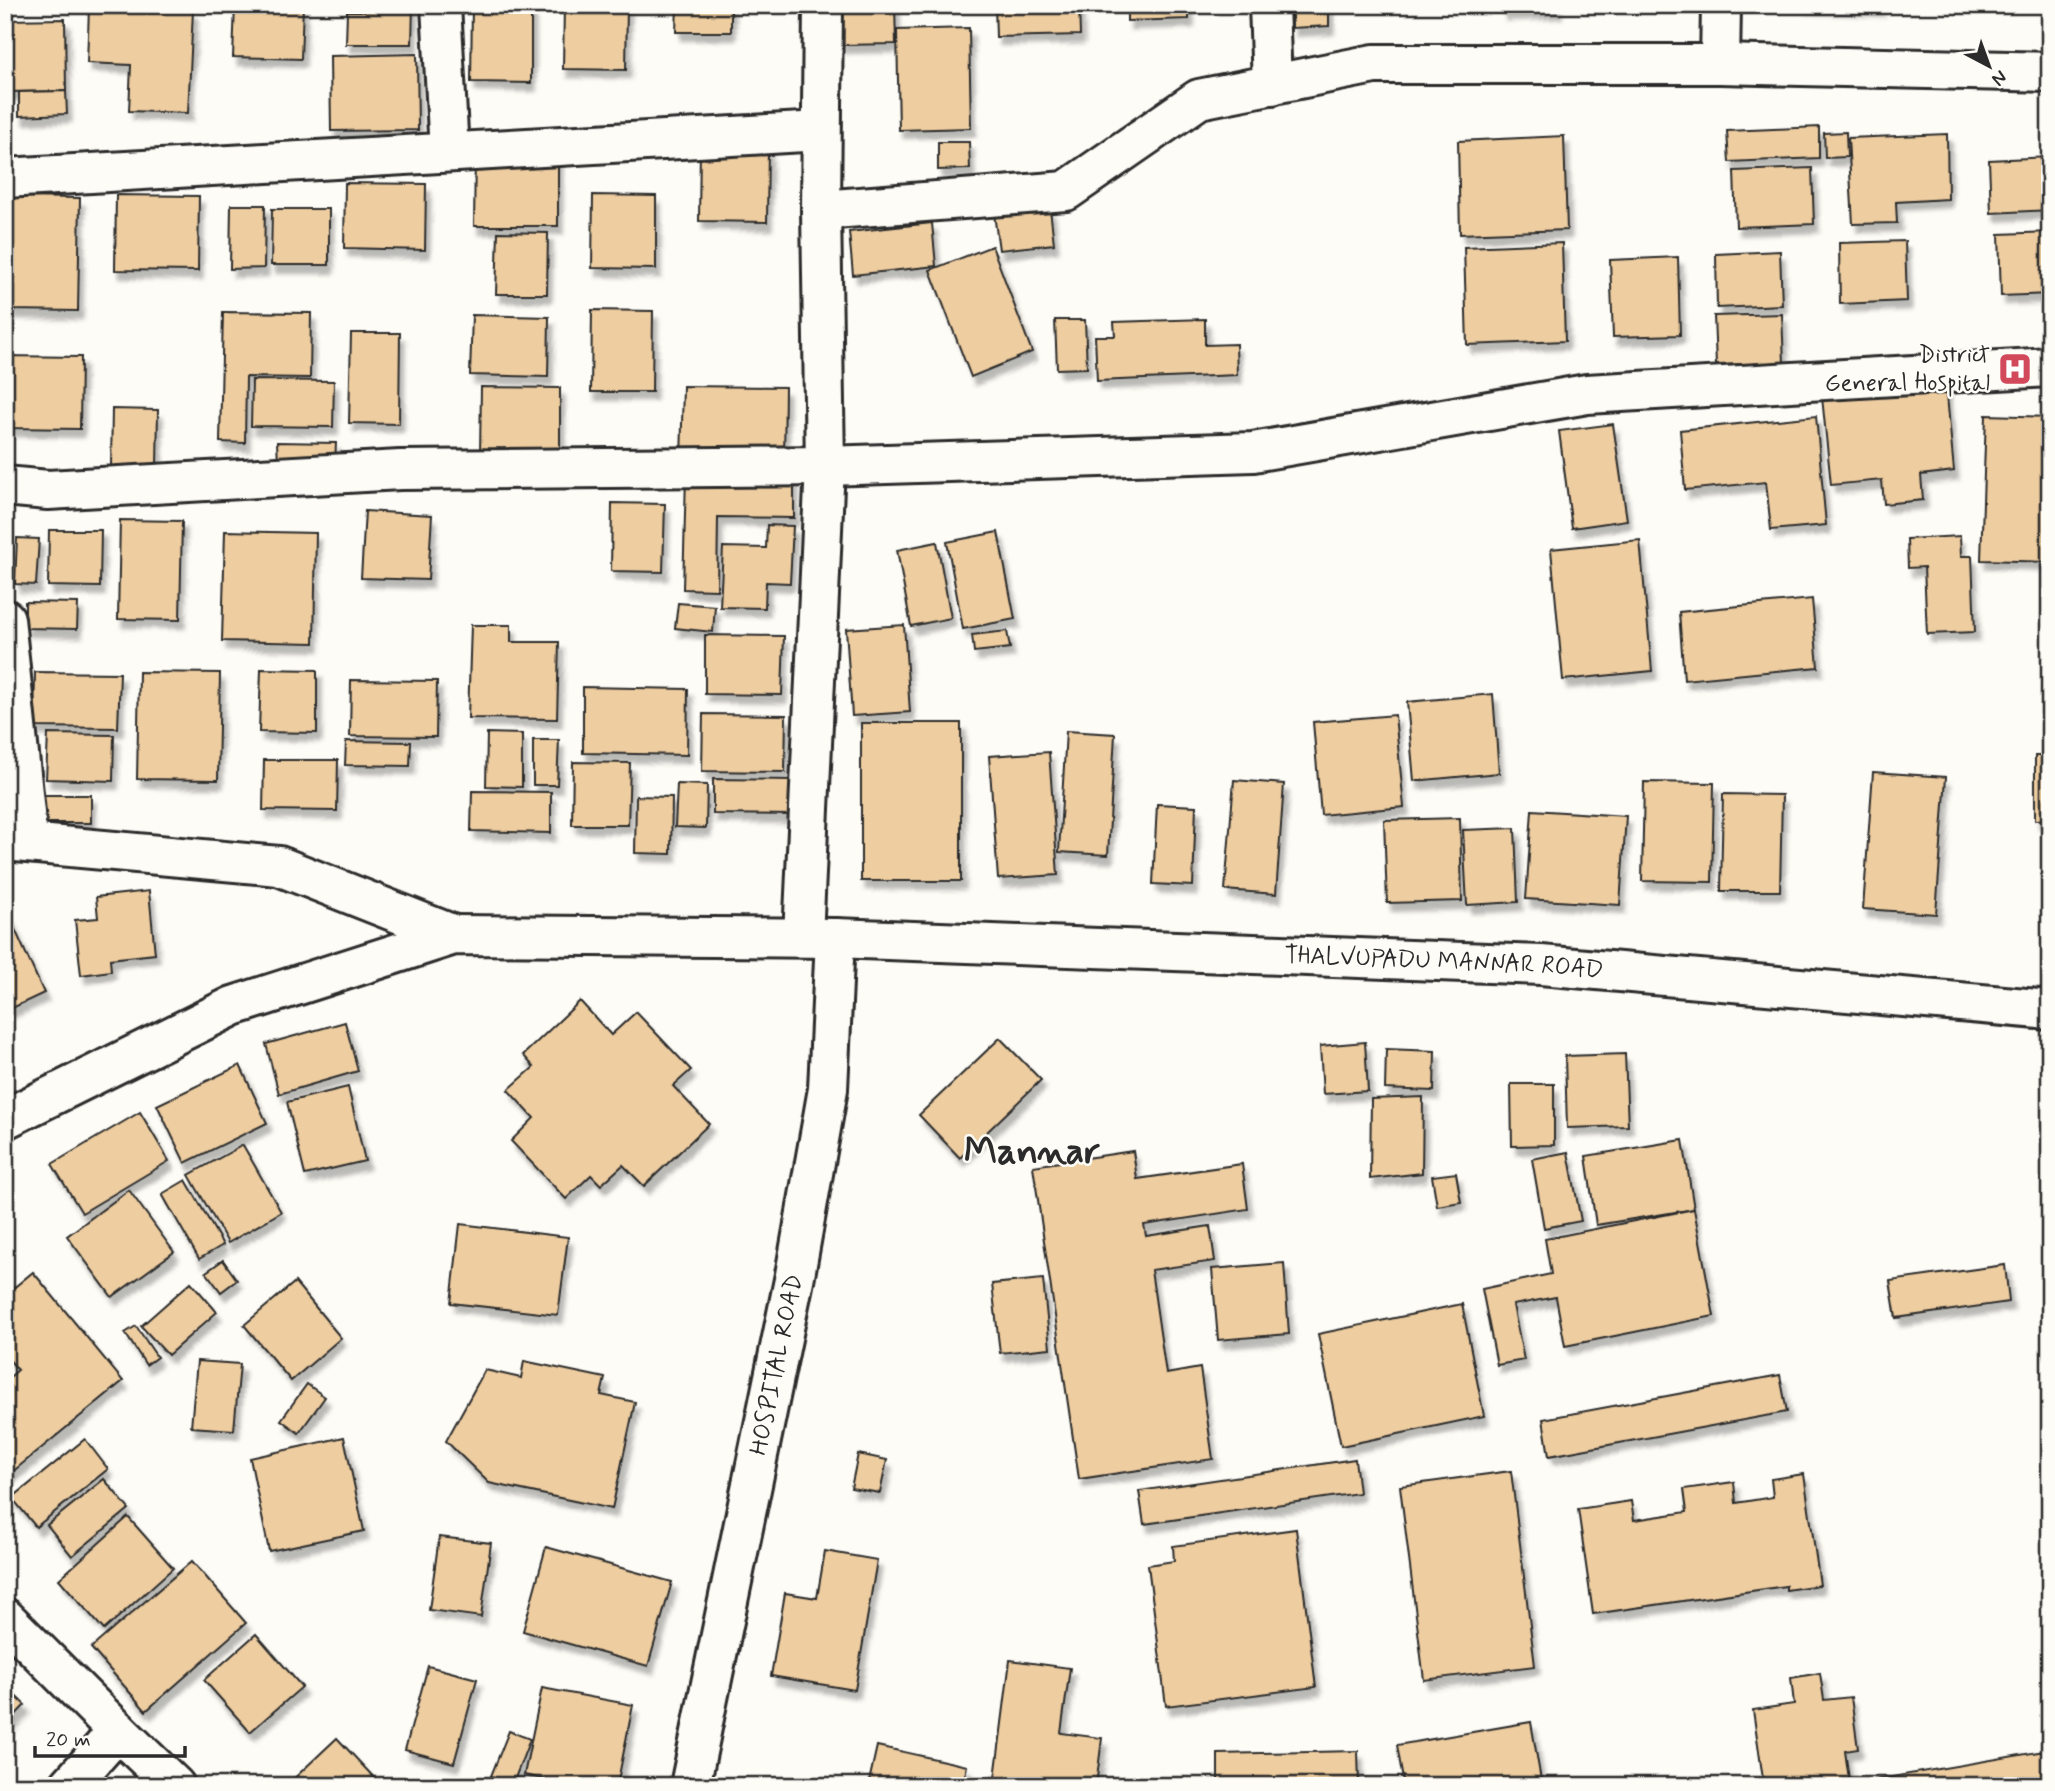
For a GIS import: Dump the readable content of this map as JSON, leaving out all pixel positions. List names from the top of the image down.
{
  "streets": {
    "street": ["THALVUPADU MANNAR ROAD", "HOSPITAL ROAD"]
  },
  "crossings": [
    ["THALVUPADU MANNAR ROAD", "HOSPITAL ROAD"]
  ],
  "districts": ["Mannar"],
  "places": {
    "hospital": ["District General Hospital"]
  },
  "scale_bar": "20 m",
  "north": "bottom right"
}
